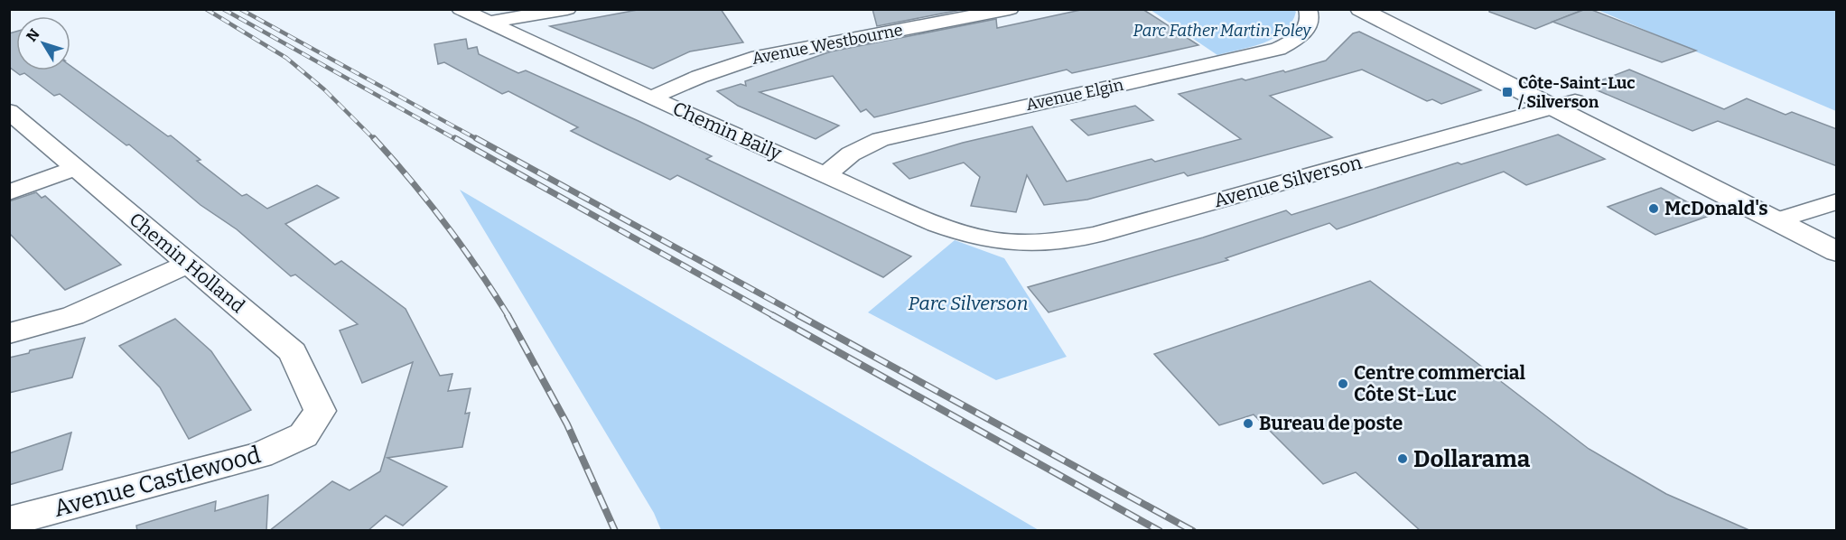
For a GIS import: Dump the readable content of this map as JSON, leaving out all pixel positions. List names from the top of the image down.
{
  "streets": {
    "street": [
      "Avenue Westbourne",
      "Avenue Elgin",
      "Chemin Baily",
      "Avenue Silverson",
      "Chemin Holland",
      "Avenue Castlewood"
    ]
  },
  "crossings": [
    ["Avenue Westbourne", "Chemin Baily"],
    ["Avenue Elgin", "Chemin Baily"],
    ["Chemin Baily", "Avenue Silverson"],
    ["Chemin Holland", "Avenue Castlewood"]
  ],
  "parks": ["Parc Father Martin Foley", "Parc Silverson"],
  "places": {
    "transit": ["Côte-Saint-Luc / Silverson"],
    "other": [
      "McDonald's",
      "Centre commercial Côte St-Luc",
      "Bureau de poste",
      "Dollarama"
    ]
  },
  "north": "top left"
}
